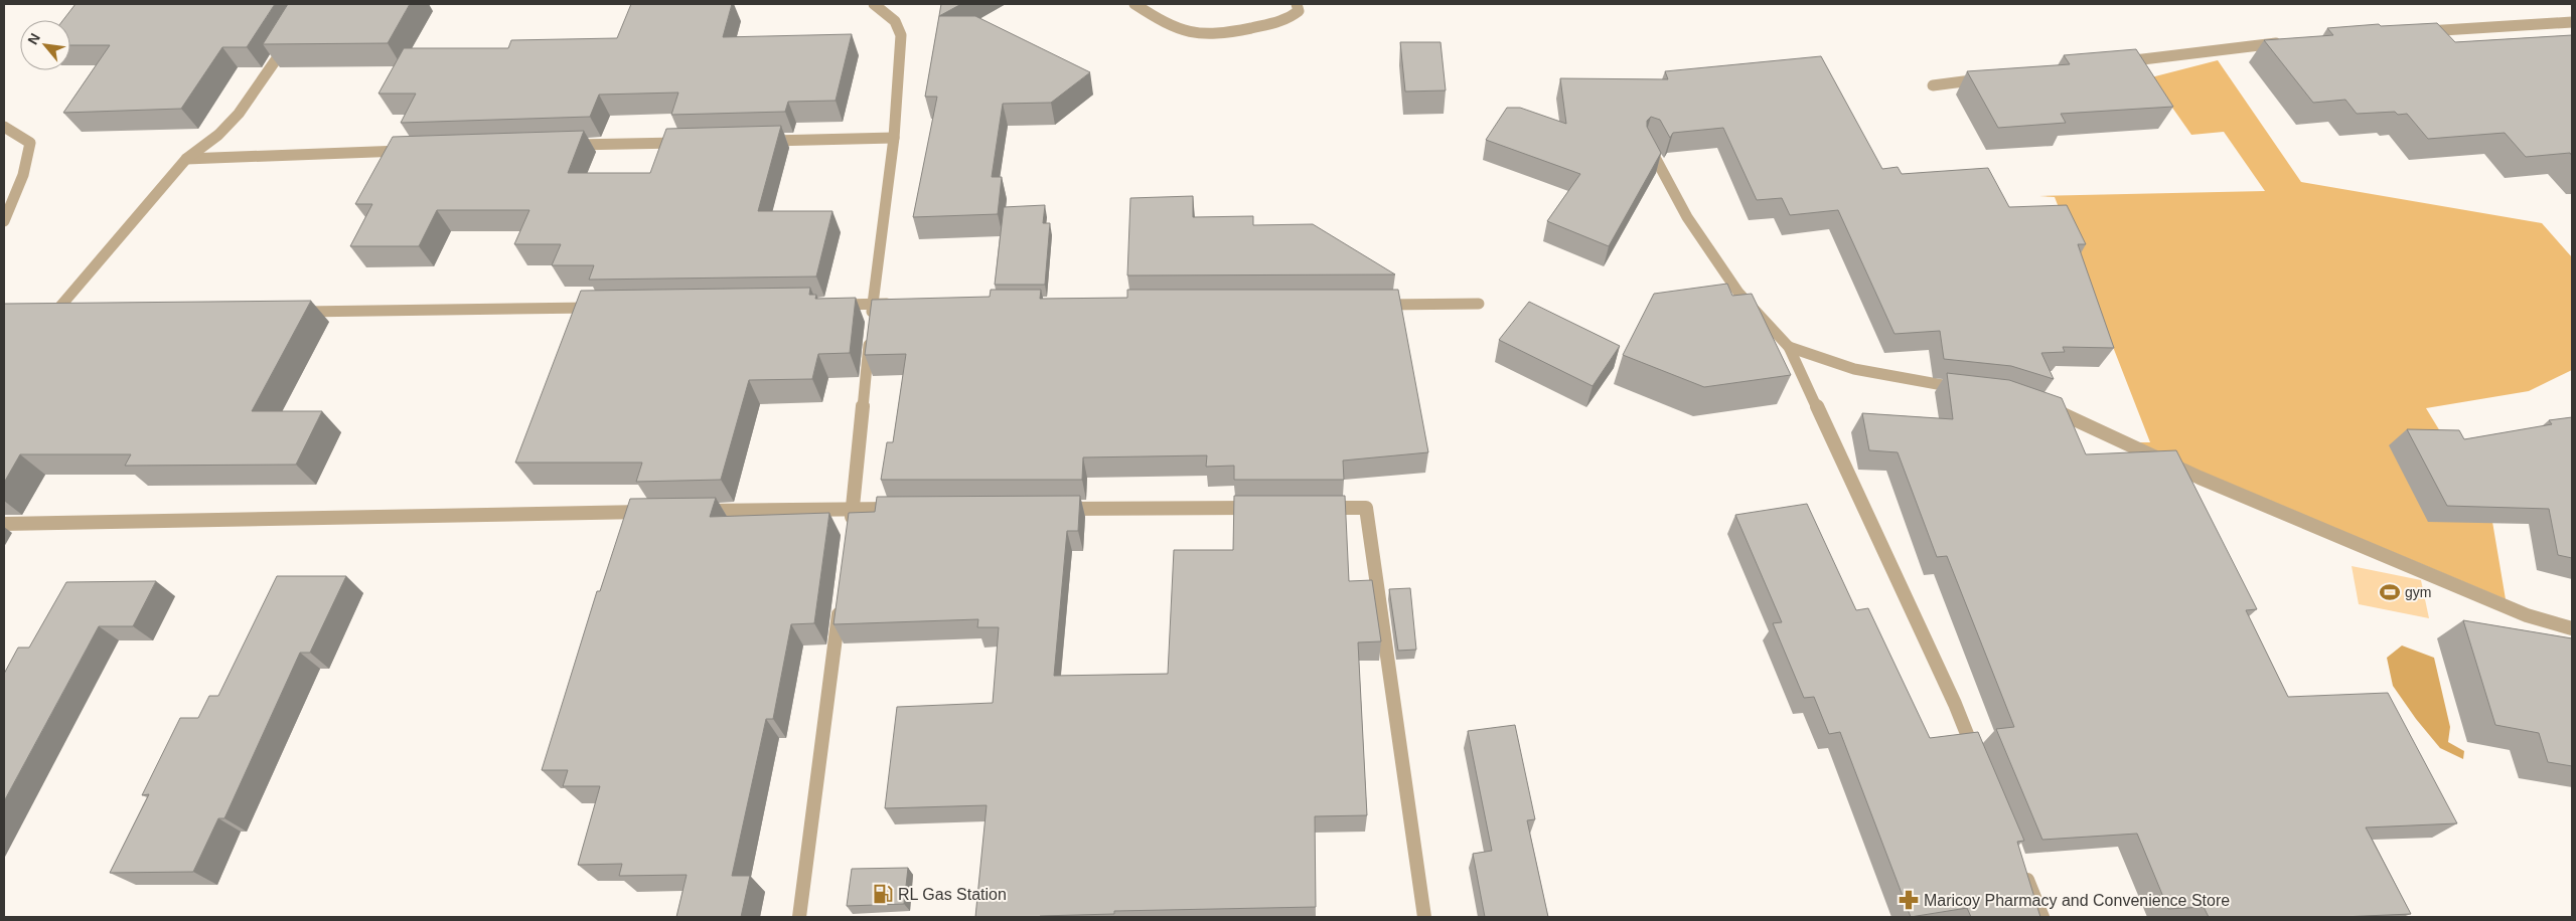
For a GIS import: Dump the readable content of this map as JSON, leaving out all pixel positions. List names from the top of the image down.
{
  "places": {
    "sports": ["gym"],
    "fuel station": ["RL Gas Station"],
    "pharmacy": ["Maricoy Pharmacy and Convenience Store"]
  },
  "north": "top left"
}
